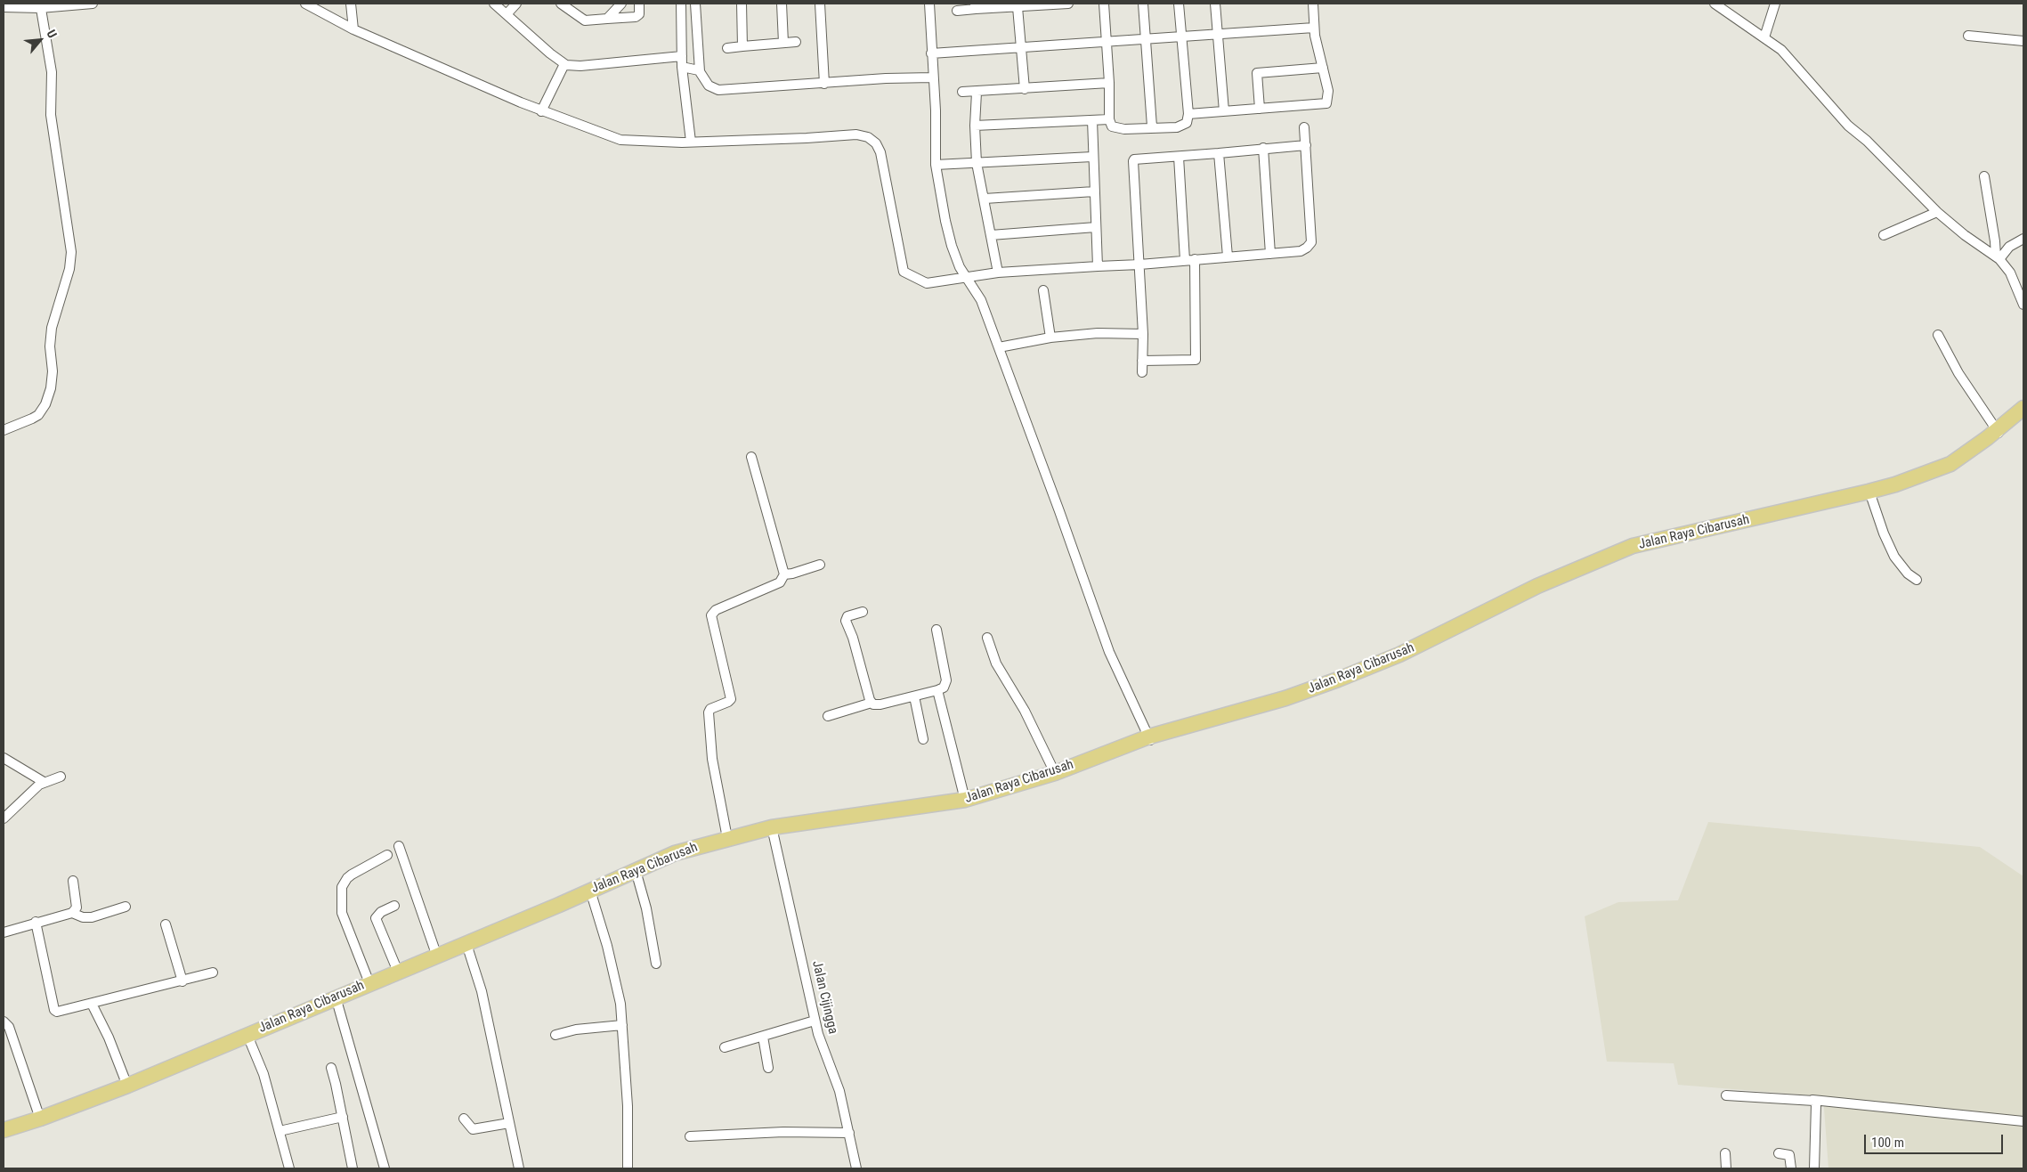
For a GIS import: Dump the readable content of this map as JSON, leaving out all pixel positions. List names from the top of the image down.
{
  "streets": {
    "main road": ["Jalan Raya Cibarusah"],
    "street": ["Jalan Cijingga"]
  },
  "crossings": [
    ["Jalan Raya Cibarusah", "Jalan Cijingga"]
  ],
  "scale_bar": "100 m",
  "north": "top right"
}
